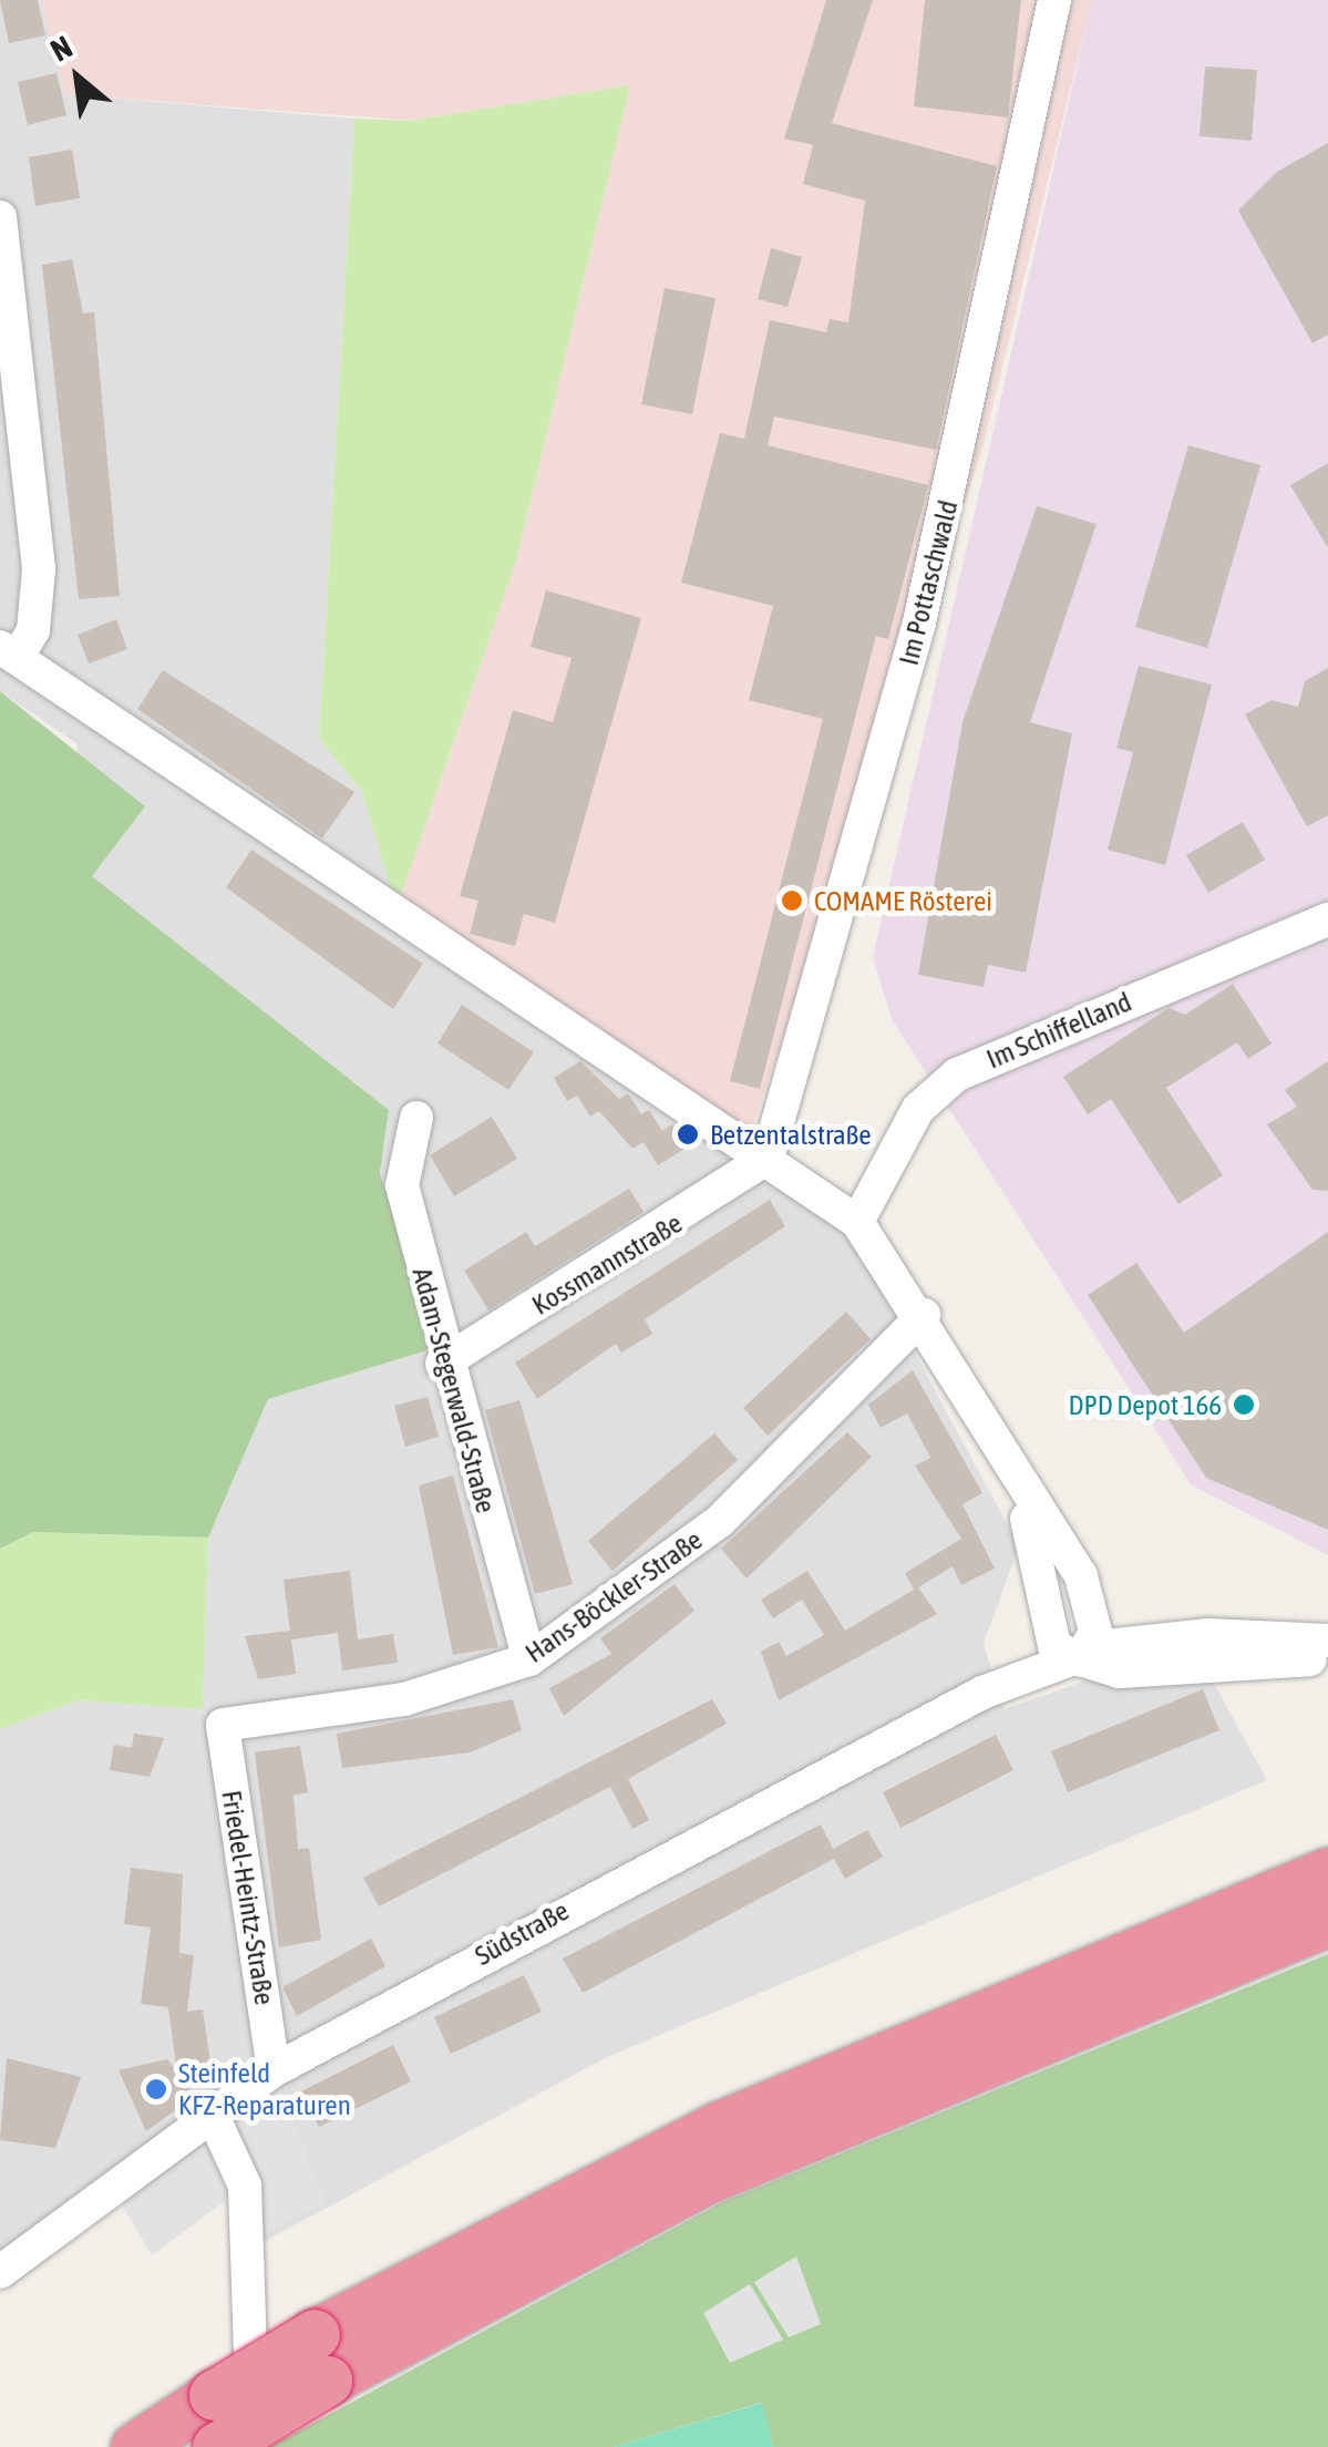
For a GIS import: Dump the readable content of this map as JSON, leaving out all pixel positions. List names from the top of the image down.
{
  "streets": {
    "street": [
      "Im Pottaschwald",
      "Im Schiffelland",
      "Kossmannstraße",
      "Adam-Stegerwald-Straße",
      "Hans-Böckler-Straße",
      "Friedel-Heintz-Straße",
      "Südstraße"
    ]
  },
  "crossings": [
    ["Im Pottaschwald", "Kossmannstraße"],
    ["Kossmannstraße", "Adam-Stegerwald-Straße"],
    ["Adam-Stegerwald-Straße", "Hans-Böckler-Straße"],
    ["Hans-Böckler-Straße", "Friedel-Heintz-Straße"],
    ["Friedel-Heintz-Straße", "Südstraße"]
  ],
  "places": [
    "COMAME Rösterei",
    "Betzentalstraße",
    "DPD Depot 166",
    "Steinfeld KFZ-Reparaturen"
  ],
  "north": "top left"
}
